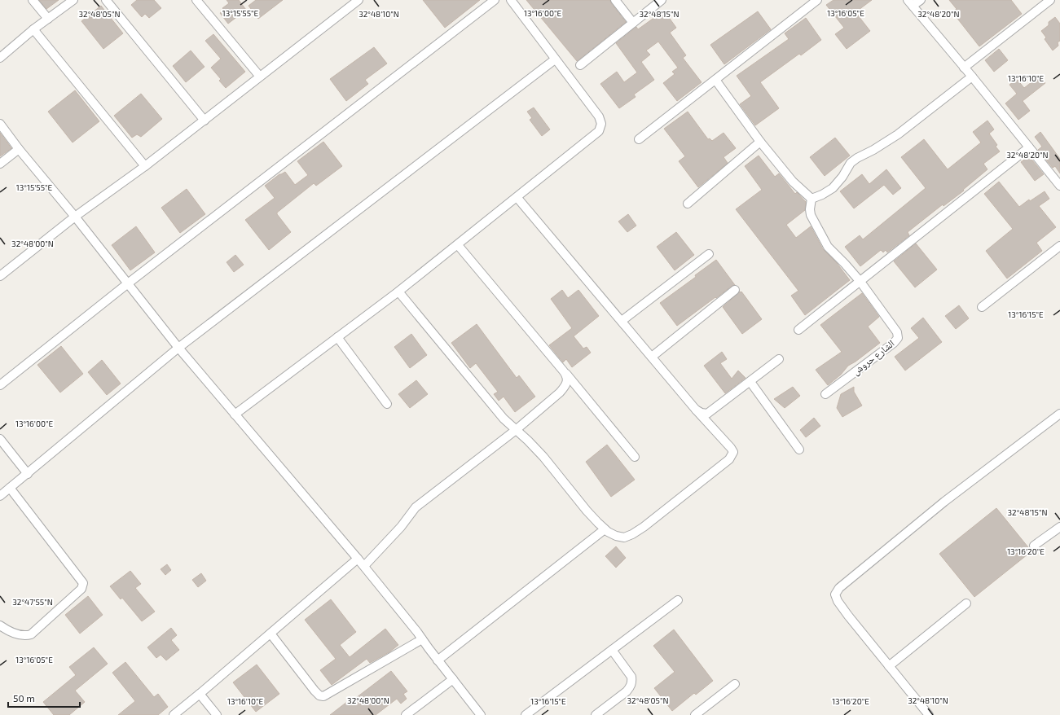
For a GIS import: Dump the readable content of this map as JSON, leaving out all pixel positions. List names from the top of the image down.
{
  "streets": {
    "street": ["الشارع حروش"]
  },
  "scale_bar": "50 m",
  "coordinates": [
    "13°15'55\"E",
    "13°16'00\"E",
    "13°16'05\"E",
    "32°48'05\"N",
    "32°48'10\"N",
    "32°48'15\"N",
    "32°48'20\"N",
    "13°16'10\"E",
    "32°48'00\"N",
    "13°16'15\"E",
    "13°16'20\"E",
    "32°47'55\"N"
  ]
}
